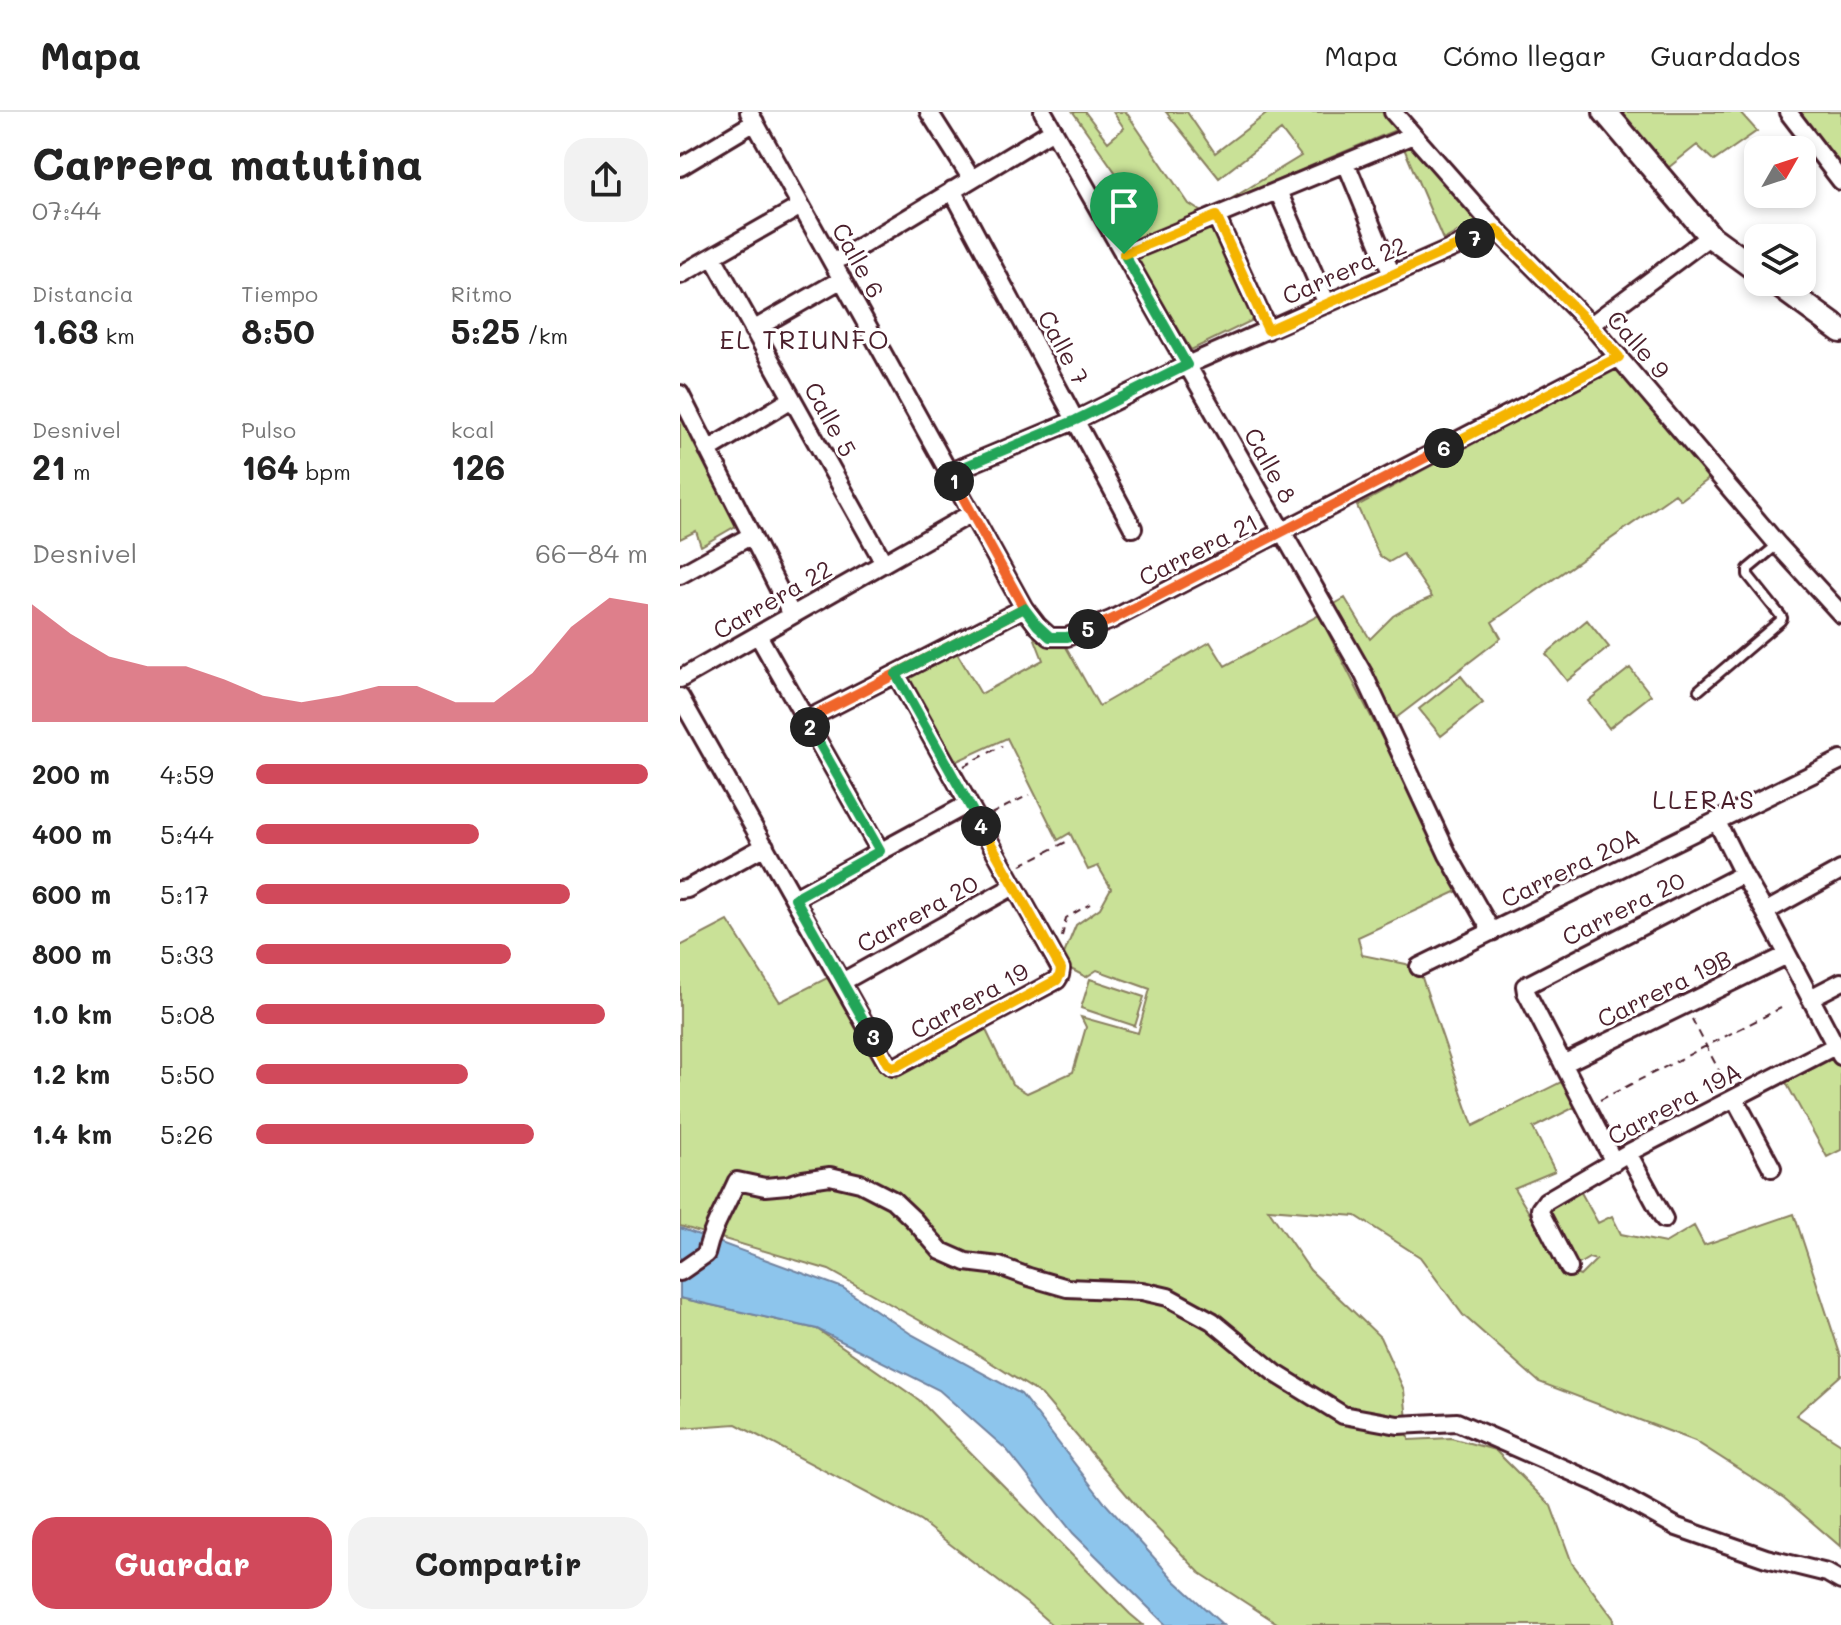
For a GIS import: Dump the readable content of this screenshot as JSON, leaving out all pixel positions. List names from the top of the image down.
{
  "streets": {
    "street": [
      "Calle 6",
      "Carrera 22",
      "Calle 9",
      "Calle 7",
      "Calle 5",
      "Calle 8",
      "Carrera 21",
      "Carrera 20A",
      "Carrera 20",
      "Carrera 19B",
      "Carrera 19",
      "Carrera 19A"
    ]
  },
  "crossings": [
    ["Calle 6", "Carrera 22"],
    ["Calle 6", "Carrera 21"],
    ["Carrera 22", "Calle 9"],
    ["Carrera 22", "Calle 7"],
    ["Carrera 22", "Calle 5"],
    ["Carrera 22", "Calle 8"],
    ["Calle 9", "Carrera 21"],
    ["Calle 8", "Carrera 21"],
    ["Calle 8", "Carrera 20A"],
    ["Carrera 20", "Carrera 19B"],
    ["Carrera 20", "Carrera 19"]
  ],
  "districts": ["EL TRIUNFO", "LLERAS"],
  "north": "top right",
  "page": {
    "header": "Mapa",
    "nav": ["Mapa", "Cómo llegar", "Guardados"],
    "heading": ["Carrera matutina", "07:44"],
    "pins": [
      "7",
      "6",
      "1",
      "5",
      "2",
      "4",
      "3"
    ],
    "stats": [
      ["Distancia", "1.63 km"],
      ["Tiempo", "8:50"],
      ["Ritmo", "5:25 /km"],
      ["Desnivel", "21 m"],
      ["Pulso", "164 bpm"],
      ["kcal", "126"]
    ],
    "chart": ["Desnivel", "66–84 m"],
    "list": [
      {
        "name": "200 m",
        "note": "4:59"
      },
      {
        "name": "400 m",
        "note": "5:44"
      },
      {
        "name": "600 m",
        "note": "5:17"
      },
      {
        "name": "800 m",
        "note": "5:33"
      },
      {
        "name": "1.0 km",
        "note": "5:08"
      },
      {
        "name": "1.2 km",
        "note": "5:50"
      },
      {
        "name": "1.4 km",
        "note": "5:26"
      }
    ],
    "buttons": ["Guardar", "Compartir"]
  }
}
